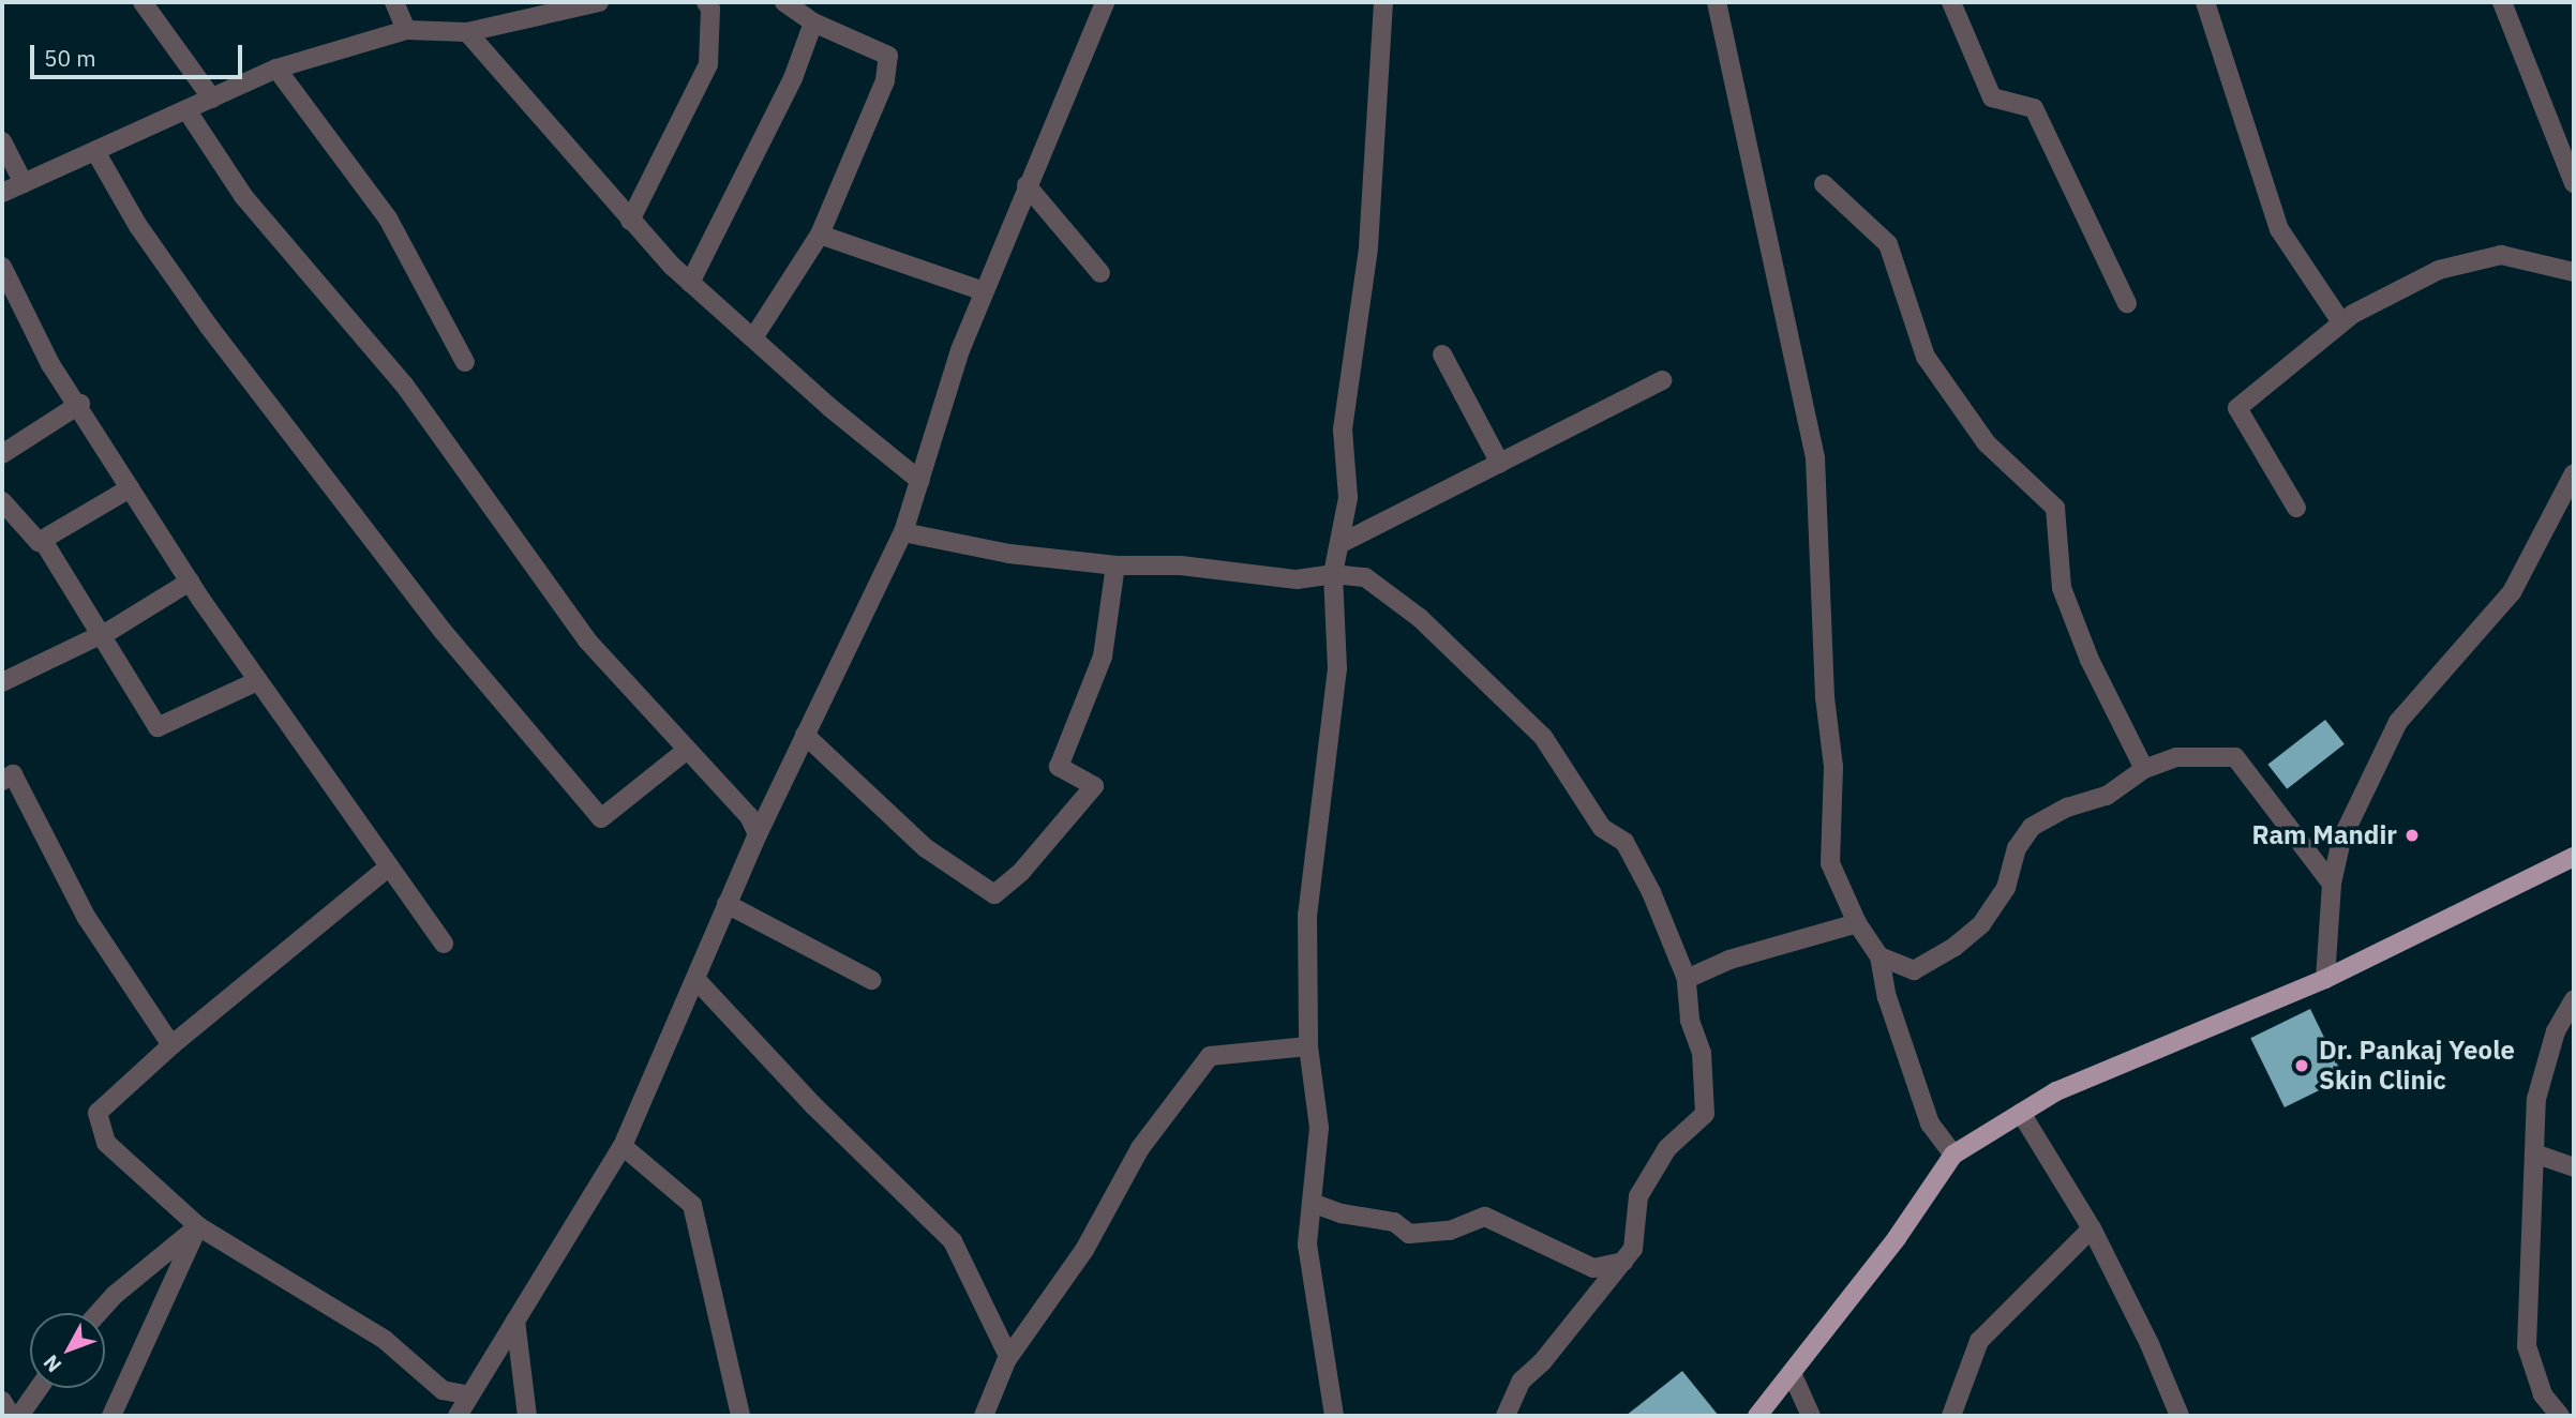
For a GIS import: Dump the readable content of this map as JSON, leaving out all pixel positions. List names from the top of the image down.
{
  "places": ["Ram Mandir", "Dr. Pankaj Yeole Skin Clinic"],
  "scale_bar": "50 m",
  "north": "bottom left"
}
